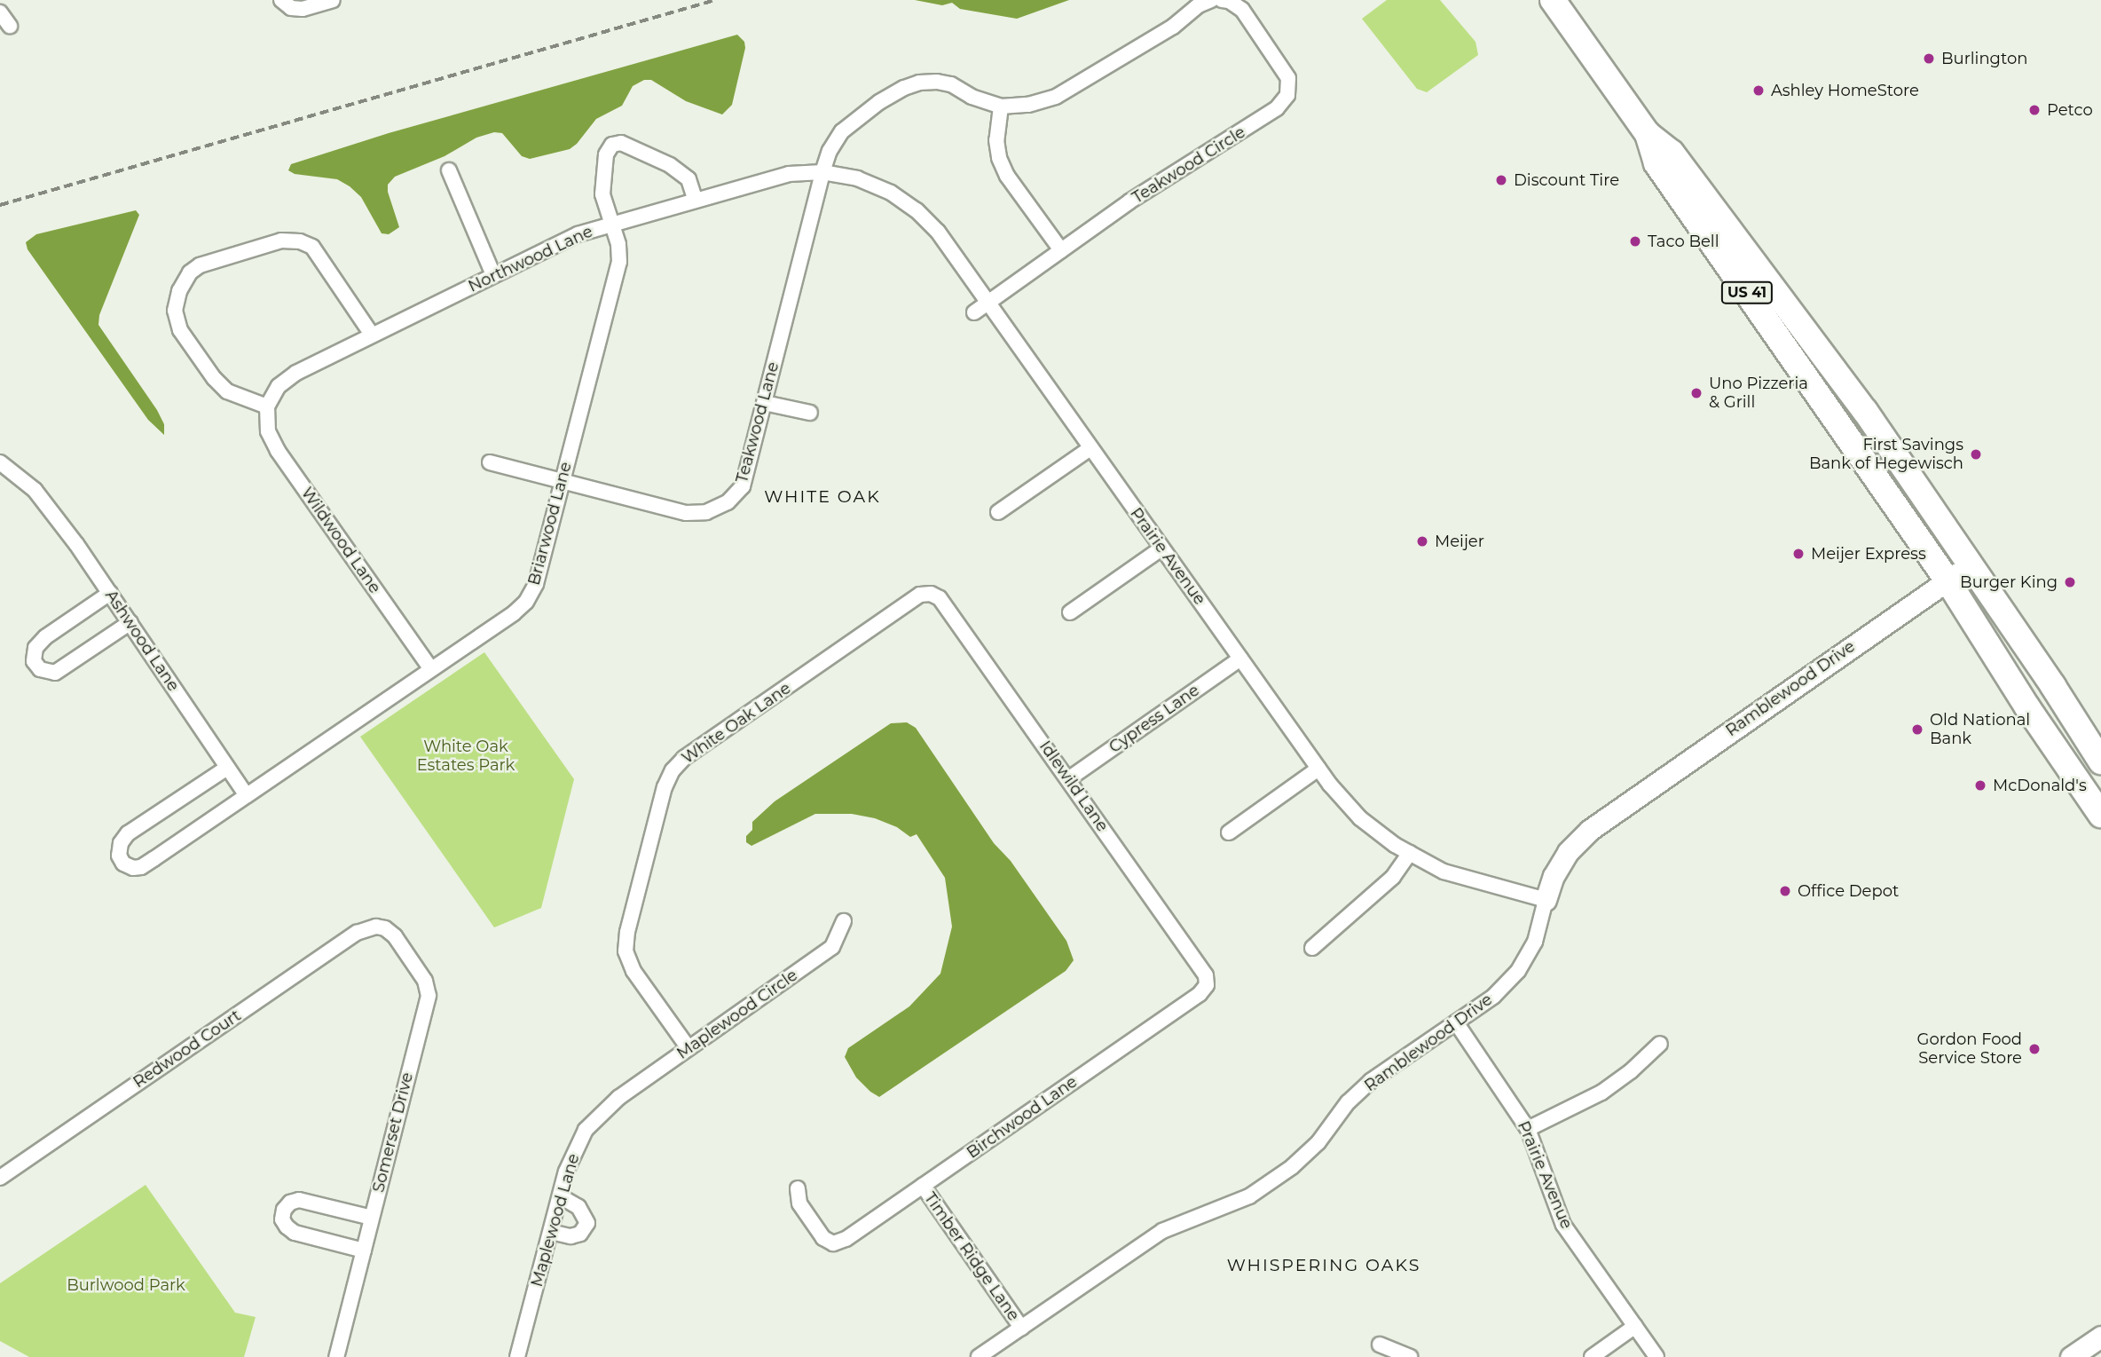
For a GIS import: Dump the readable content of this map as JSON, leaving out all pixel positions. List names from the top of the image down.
{
  "streets": {
    "highway": ["US 41"],
    "street": [
      "Teakwood Circle",
      "Northwood Lane",
      "Teakwood Lane",
      "Briarwood Lane",
      "Wildwood Lane",
      "Prairie Avenue",
      "Ashwood Lane",
      "Ramblewood Drive",
      "Cypress Lane",
      "White Oak Lane",
      "Idlewild Lane",
      "Maplewood Circle",
      "Redwood Court",
      "Birchwood Lane",
      "Somerset Drive",
      "Maplewood Lane",
      "Timber Ridge Lane"
    ]
  },
  "crossings": [
    ["Teakwood Circle", "Prairie Avenue"],
    ["Northwood Lane", "Teakwood Lane"],
    ["Northwood Lane", "Briarwood Lane"],
    ["Northwood Lane", "Wildwood Lane"],
    ["Northwood Lane", "Prairie Avenue"],
    ["US 41", "Ramblewood Drive"],
    ["Teakwood Lane", "Briarwood Lane"],
    ["Teakwood Lane", "Prairie Avenue"],
    ["Briarwood Lane", "Wildwood Lane"],
    ["Briarwood Lane", "Ashwood Lane"],
    ["Prairie Avenue", "Ramblewood Drive"],
    ["Prairie Avenue", "Cypress Lane"],
    ["Ramblewood Drive", "Timber Ridge Lane"],
    ["Cypress Lane", "Idlewild Lane"],
    ["White Oak Lane", "Idlewild Lane"],
    ["White Oak Lane", "Maplewood Circle"],
    ["Idlewild Lane", "Birchwood Lane"],
    ["Maplewood Circle", "Maplewood Lane"],
    ["Redwood Court", "Somerset Drive"],
    ["Birchwood Lane", "Timber Ridge Lane"]
  ],
  "districts": ["WHITE OAK", "WHISPERING OAKS"],
  "parks": ["White Oak Estates Park", "Burlwood Park"],
  "places": [
    "Burlington",
    "Ashley HomeStore",
    "Petco",
    "Discount Tire",
    "Taco Bell",
    "Uno Pizzeria & Grill",
    "First Savings Bank of Hegewisch",
    "Meijer",
    "Meijer Express",
    "Burger King",
    "Old National Bank",
    "McDonald's",
    "Office Depot",
    "Gordon Food Service Store"
  ]
}
